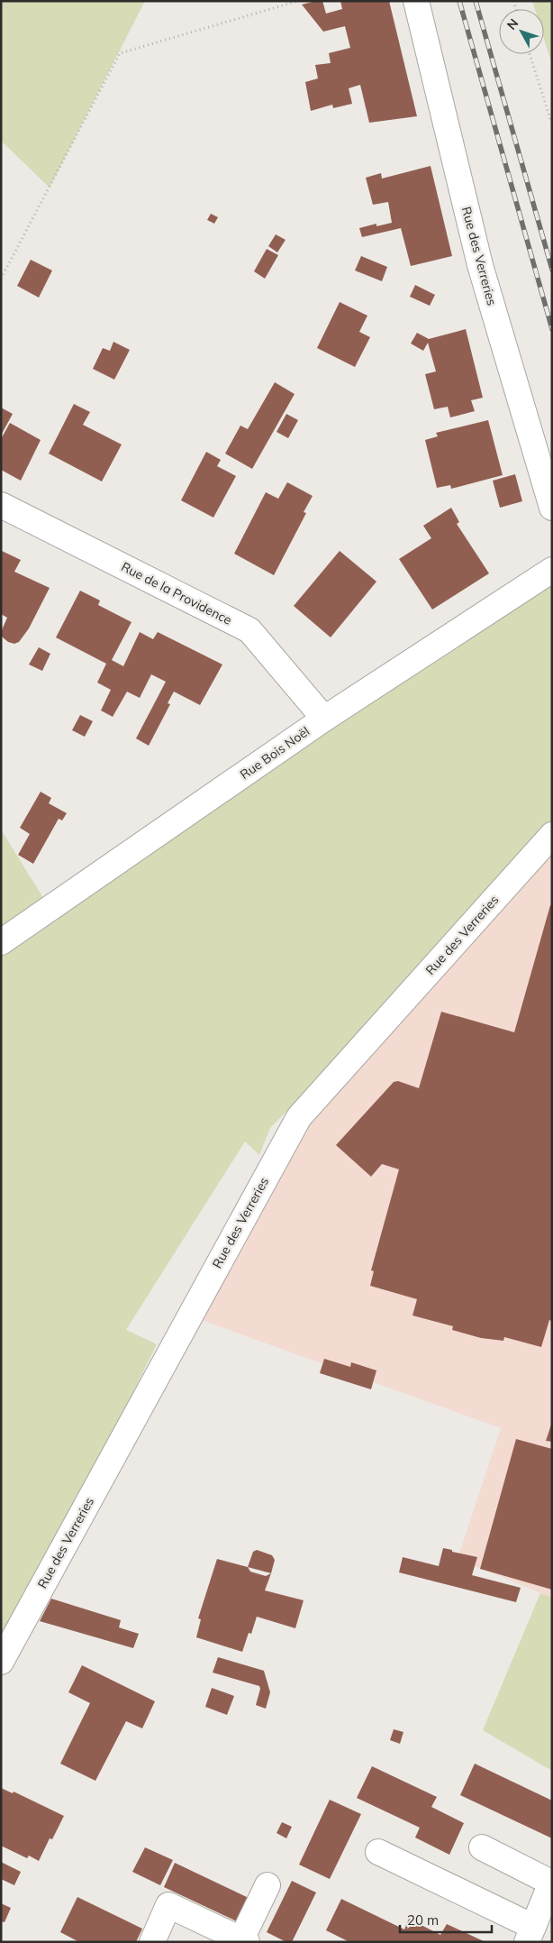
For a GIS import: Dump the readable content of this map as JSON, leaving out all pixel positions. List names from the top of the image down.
{
  "streets": {
    "street": ["Rue des Verreries", "Rue de la Providence", "Rue Bois Noël"]
  },
  "crossings": [
    ["Rue de la Providence", "Rue Bois Noël"]
  ],
  "scale_bar": "20 m",
  "north": "top left"
}
